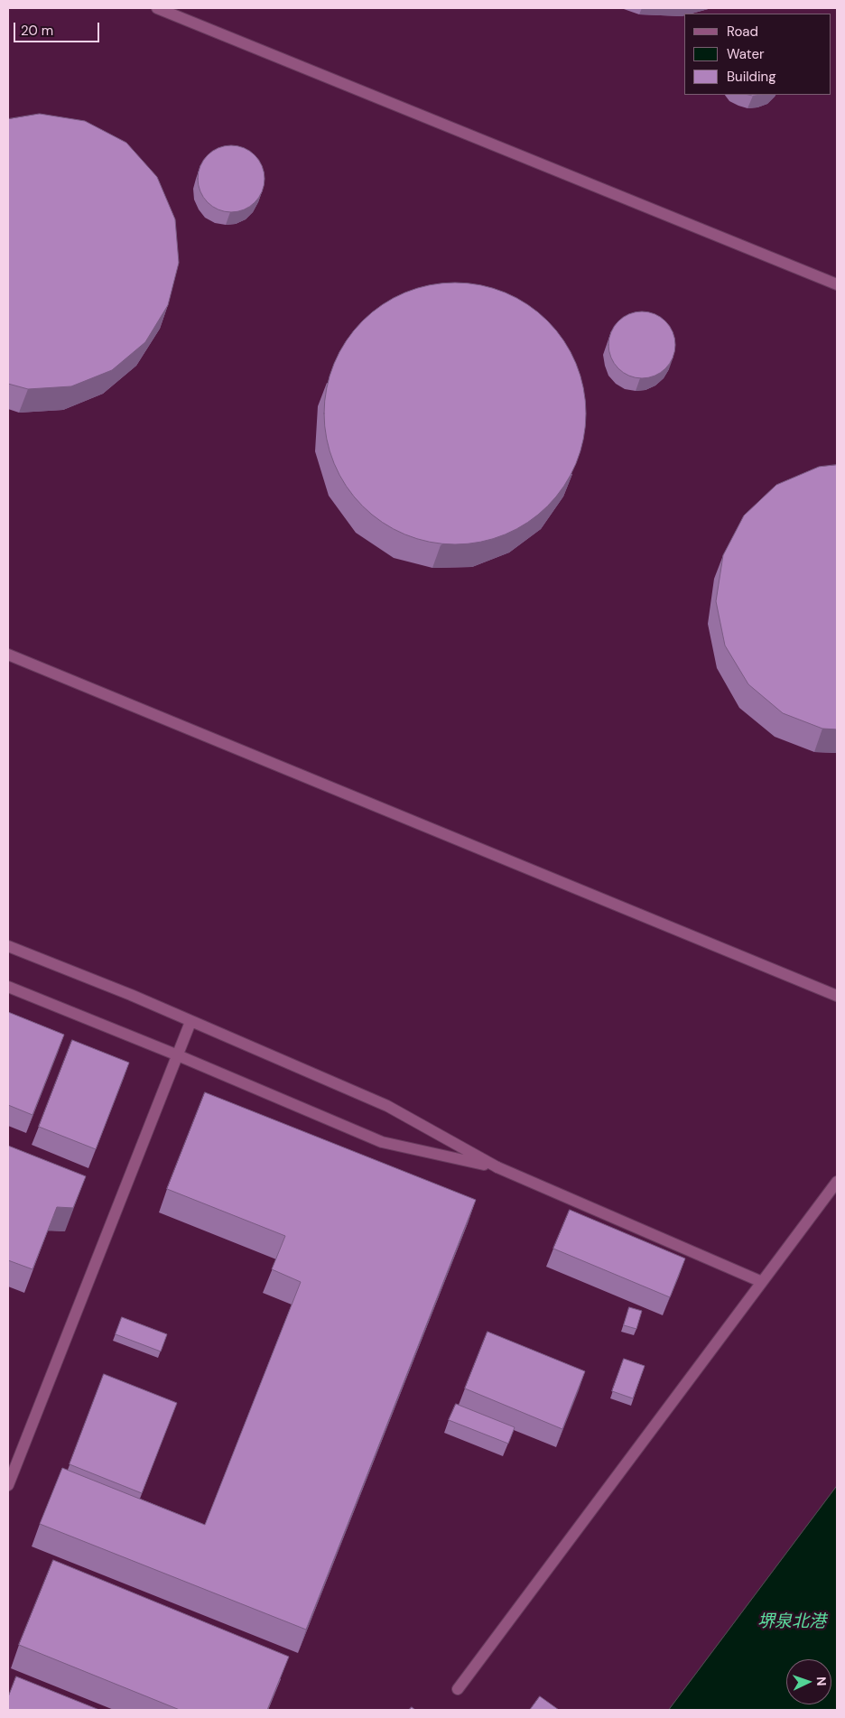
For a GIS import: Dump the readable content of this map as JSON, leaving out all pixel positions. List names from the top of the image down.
{
  "water": ["堺泉北港"],
  "legend": ["Road", "Water", "Building"],
  "scale_bar": "20 m",
  "north": "right"
}
